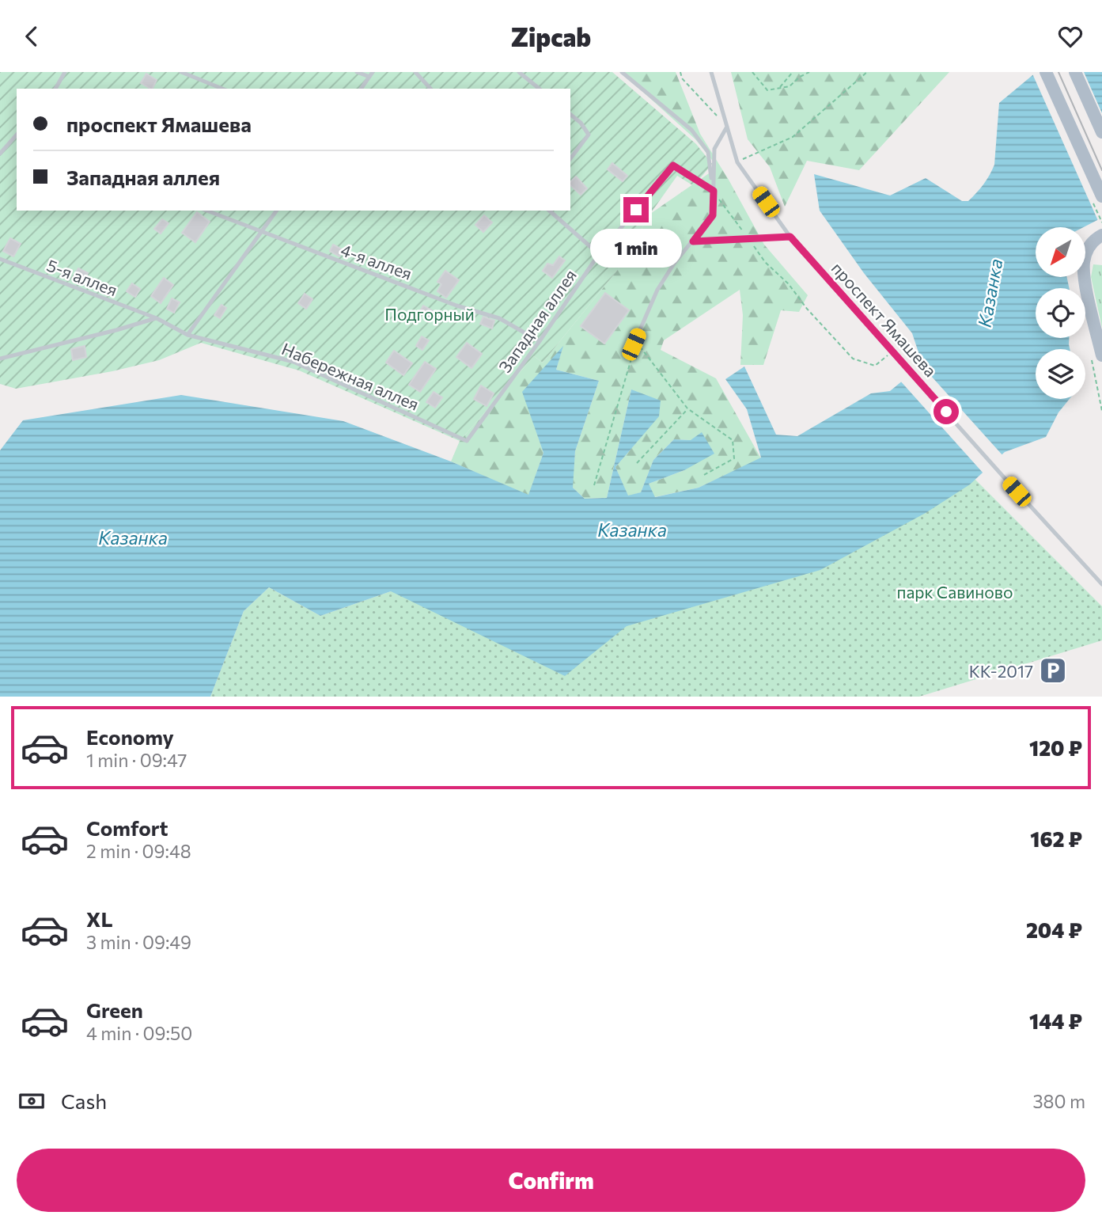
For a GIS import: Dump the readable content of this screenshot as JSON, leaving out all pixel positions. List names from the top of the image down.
{
  "streets": {
    "lane": [
      "4-я аллея",
      "5-я аллея",
      "проспект Ямашева",
      "Западная аллея",
      "Набережная аллея"
    ]
  },
  "crossings": [
    ["4-я аллея", "Западная аллея"],
    ["5-я аллея", "Набережная аллея"],
    ["Западная аллея", "Набережная аллея"]
  ],
  "water": ["Казанка"],
  "parks": ["Подгорный", "парк Савиново"],
  "places": {
    "parking": ["КК-2017"]
  },
  "north": "bottom left",
  "page": {
    "header": "Zipcab",
    "banner": ["проспект Ямашева", "Западная аллея"],
    "bubble": "1 min",
    "list": [
      {
        "name": "Economy",
        "note": "1 min · 09:47",
        "value": "120 ₽"
      },
      {
        "name": "Comfort",
        "note": "2 min · 09:48",
        "value": "162 ₽"
      },
      {
        "name": "XL",
        "note": "3 min · 09:49",
        "value": "204 ₽"
      },
      {
        "name": "Green",
        "note": "4 min · 09:50",
        "value": "144 ₽"
      }
    ],
    "pay": ["Cash", "380 m"],
    "buttons": "Confirm"
  }
}
